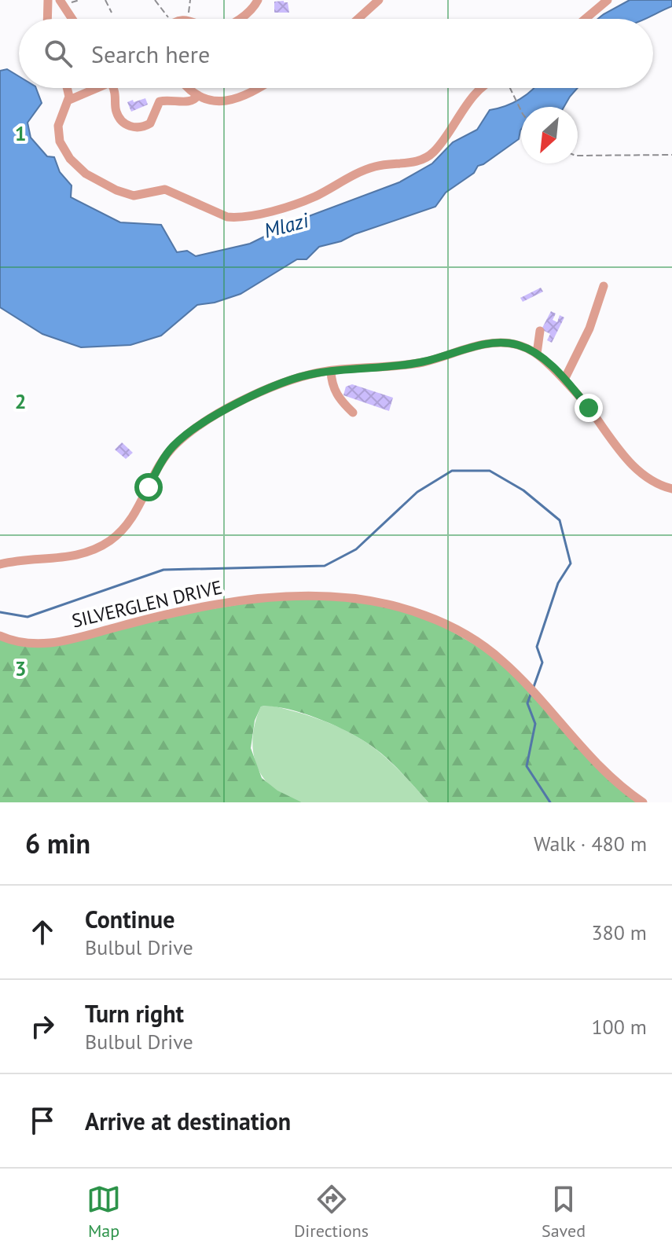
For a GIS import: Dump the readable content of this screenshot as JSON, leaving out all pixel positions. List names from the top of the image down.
{
  "streets": {
    "street": ["SILVERGLEN DRIVE"]
  },
  "water": ["Mlazi"],
  "north": "bottom left",
  "page": {
    "search": "Search here",
    "heading": ["6 min", "Walk · 480 m"],
    "list": [
      ["Continue", "Bulbul Drive", "380 m"],
      ["Turn right", "Bulbul Drive", "100 m"],
      "Arrive at destination"
    ],
    "nav": ["Map", "Directions", "Saved"]
  },
  "grid": {
    "rows": ["1", "2", "3"]
  }
}
